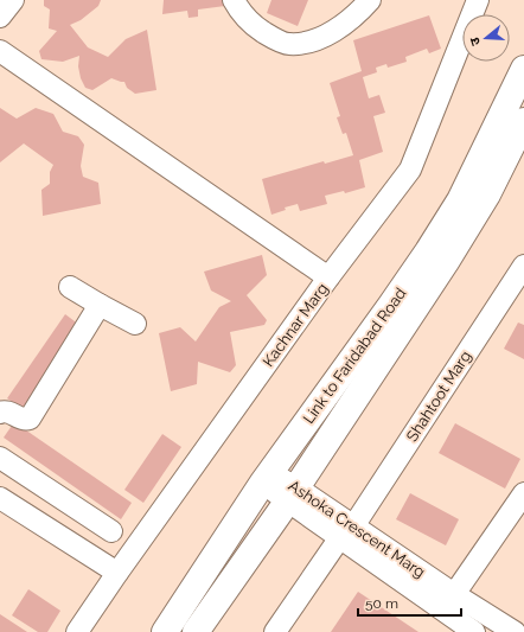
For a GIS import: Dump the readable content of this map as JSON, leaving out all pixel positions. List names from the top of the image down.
{
  "streets": {
    "main road": ["Link to Faridabad Road"],
    "street": ["Kachnar Marg", "Shahtoot Marg", "Ashoka Crescent Marg"]
  },
  "crossings": [
    ["Link to Faridabad Road", "Ashoka Crescent Marg"],
    ["Shahtoot Marg", "Ashoka Crescent Marg"]
  ],
  "scale_bar": "50 m",
  "north": "left"
}
